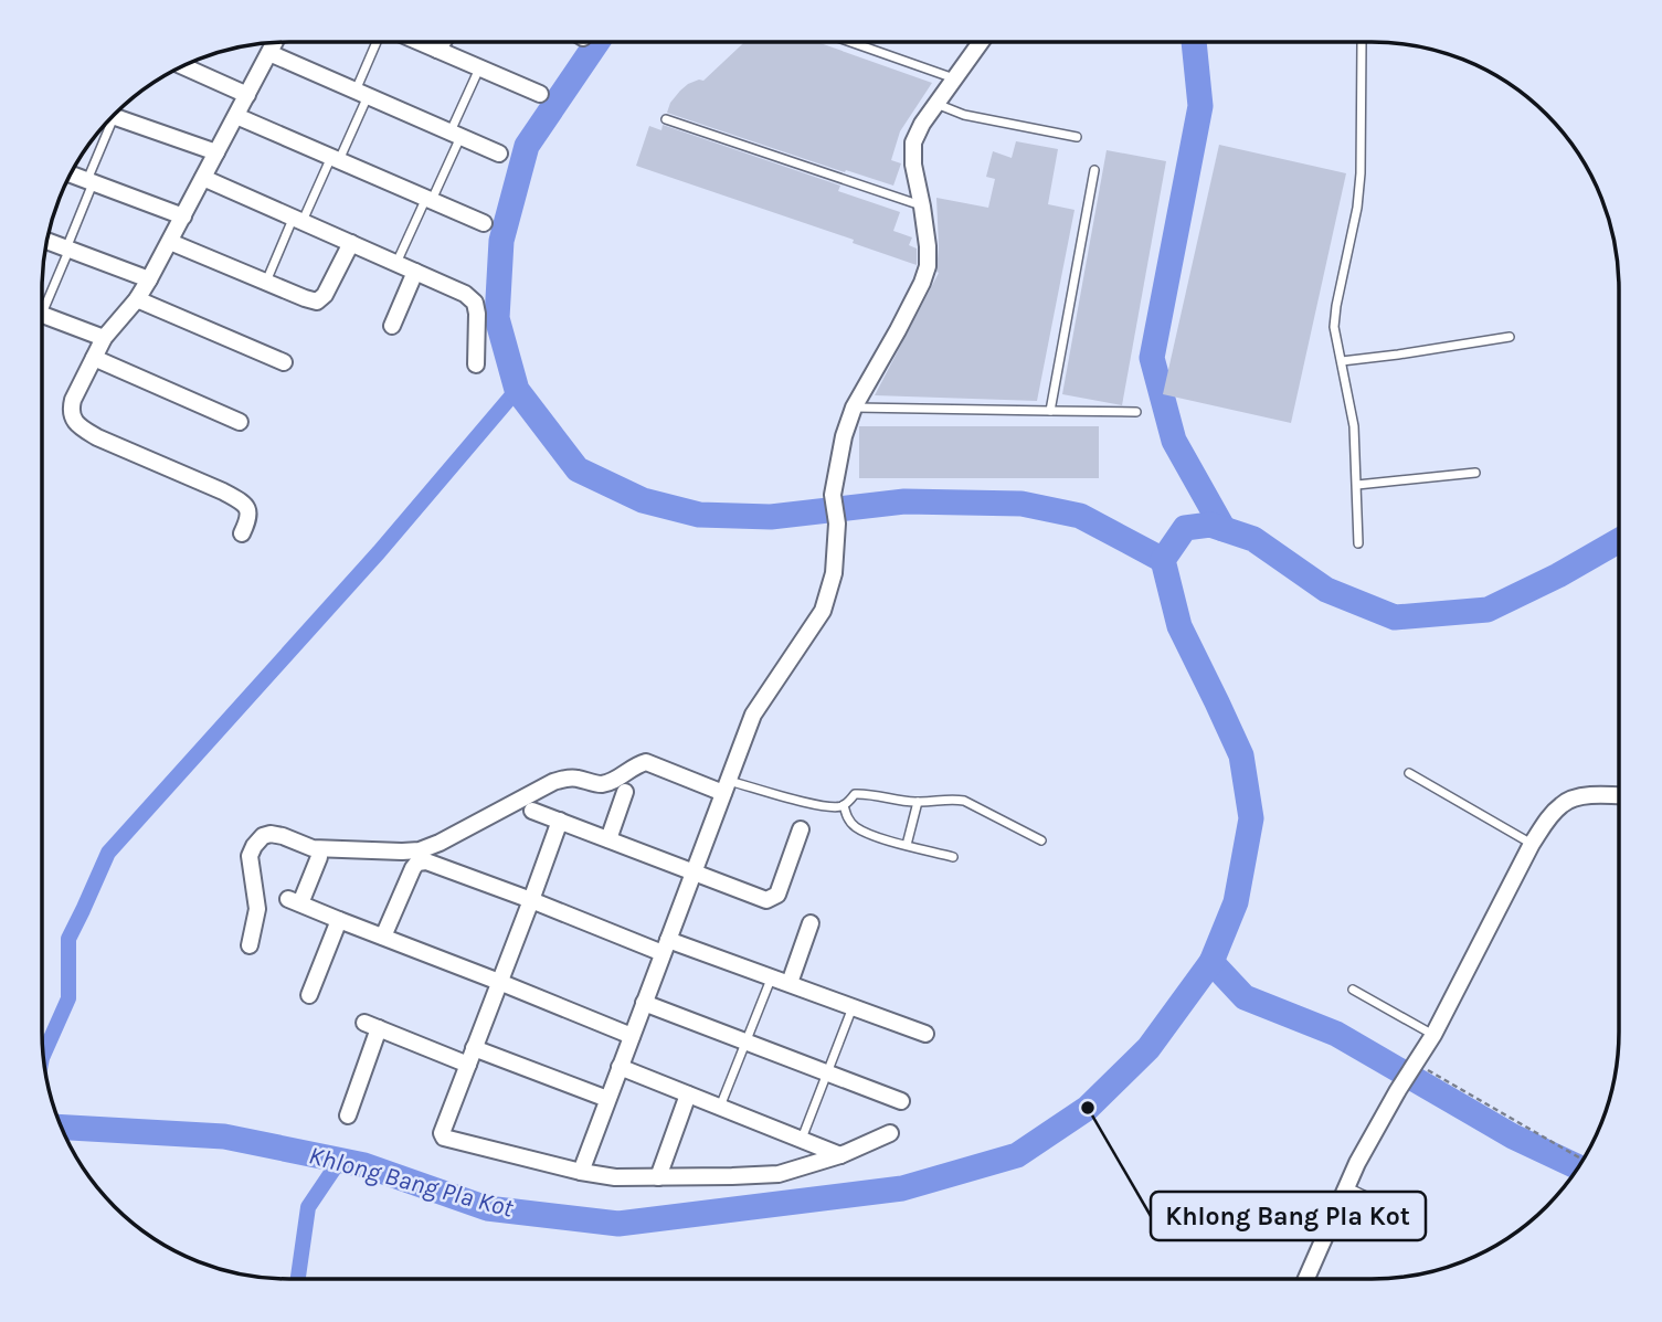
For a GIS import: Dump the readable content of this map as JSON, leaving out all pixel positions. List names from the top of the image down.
{
  "water": ["Khlong Bang Pla Kot"],
  "places": ["Khlong Bang Pla Kot"]
}
